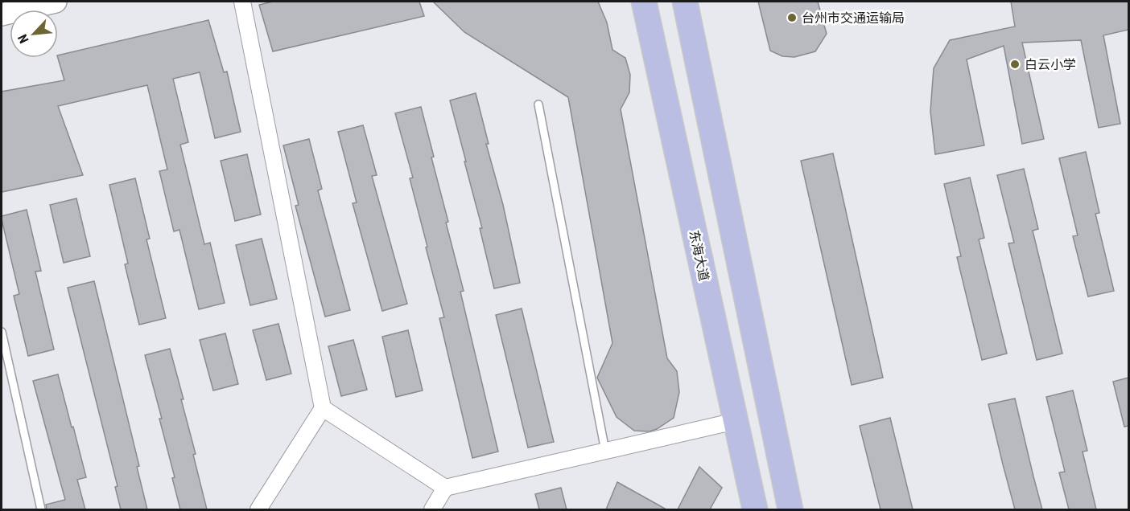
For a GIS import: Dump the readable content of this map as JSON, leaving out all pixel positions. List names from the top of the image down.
{
  "streets": {
    "main road": ["东海大道"]
  },
  "places": ["台州市交通运输局", "白云小学"],
  "north": "bottom left"
}
